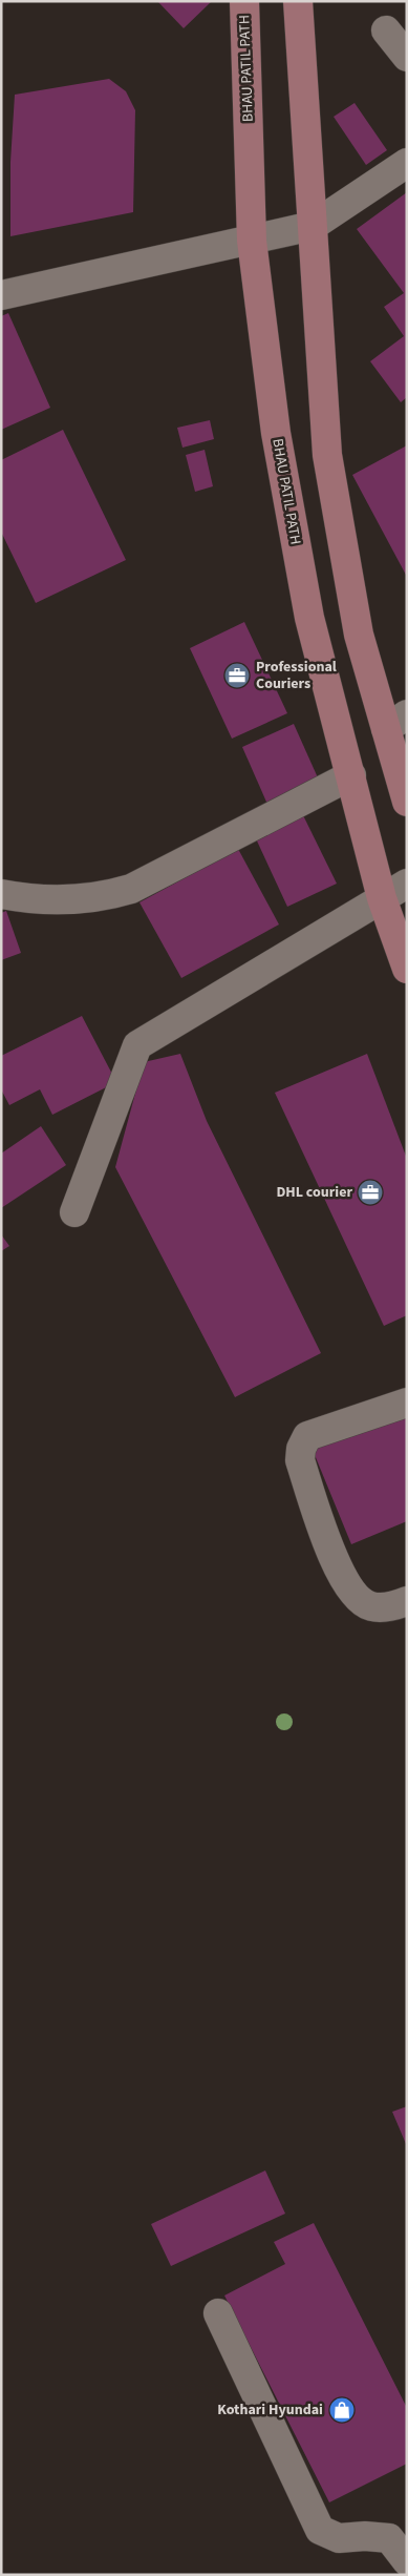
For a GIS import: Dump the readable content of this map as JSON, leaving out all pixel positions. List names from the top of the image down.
{
  "streets": {
    "main road": ["BHAU PATIL PATH"]
  },
  "places": {
    "office": ["Professional Couriers", "DHL courier"],
    "shop": ["Kothari Hyundai"]
  }
}
